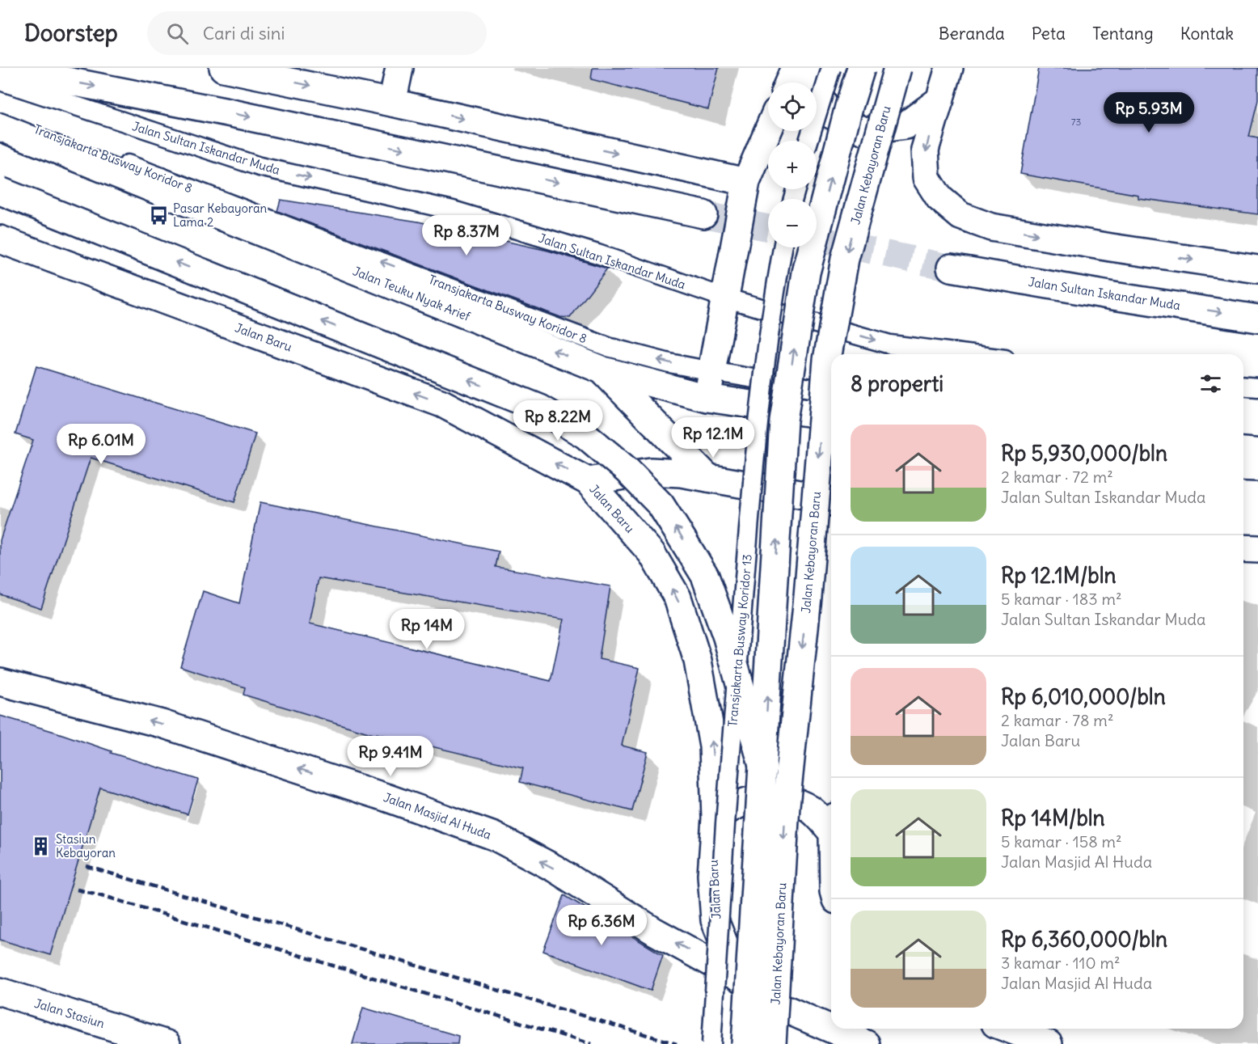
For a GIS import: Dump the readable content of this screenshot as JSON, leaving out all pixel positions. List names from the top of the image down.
{
  "streets": {
    "main road": [
      "Jalan Sultan Iskandar Muda",
      "Jalan Kebayoran Baru",
      "Jalan Teuku Nyak Arief",
      "Jalan Baru",
      "Jalan Masjid Al Huda",
      "Jalan Stasiun"
    ],
    "lane": ["Transjakarta Busway Koridor 8", "Transjakarta Busway Koridor 13"]
  },
  "crossings": [
    ["Jalan Baru", "Jalan Masjid Al Huda"]
  ],
  "one_way": ["Jalan Sultan Iskandar Muda", "Transjakarta Busway Koridor 8", "Jalan Masjid Al Huda"],
  "places": {
    "bus stop": ["Pasar Kebayoran Lama 2"],
    "building": ["Stasiun Kebayoran"]
  },
  "house_numbers": ["73"],
  "page": {
    "header": "Doorstep",
    "search": "Cari di sini",
    "nav": [
      "Beranda",
      "Peta",
      "Tentang",
      "Kontak"
    ],
    "map_buttons": ["+", "−"],
    "price": [
      "Rp 5.93M",
      "Rp 8.37M",
      "Rp 8.22M",
      "Rp 12.1M",
      "Rp 6.01M",
      "Rp 14M",
      "Rp 9.41M",
      "Rp 6.36M"
    ],
    "heading": "8 properti",
    "list": [
      {
        "name": "Rp 5,930,000/bln",
        "note": "2 kamar · 72 m² · Jalan Sultan Iskandar Muda"
      },
      {
        "name": "Rp 12.1M/bln",
        "note": "5 kamar · 183 m² · Jalan Sultan Iskandar Muda"
      },
      {
        "name": "Rp 6,010,000/bln",
        "note": "2 kamar · 78 m² · Jalan Baru"
      },
      {
        "name": "Rp 14M/bln",
        "note": "5 kamar · 158 m² · Jalan Masjid Al Huda"
      },
      {
        "name": "Rp 6,360,000/bln",
        "note": "3 kamar · 110 m² · Jalan Masjid Al Huda"
      }
    ]
  }
}
